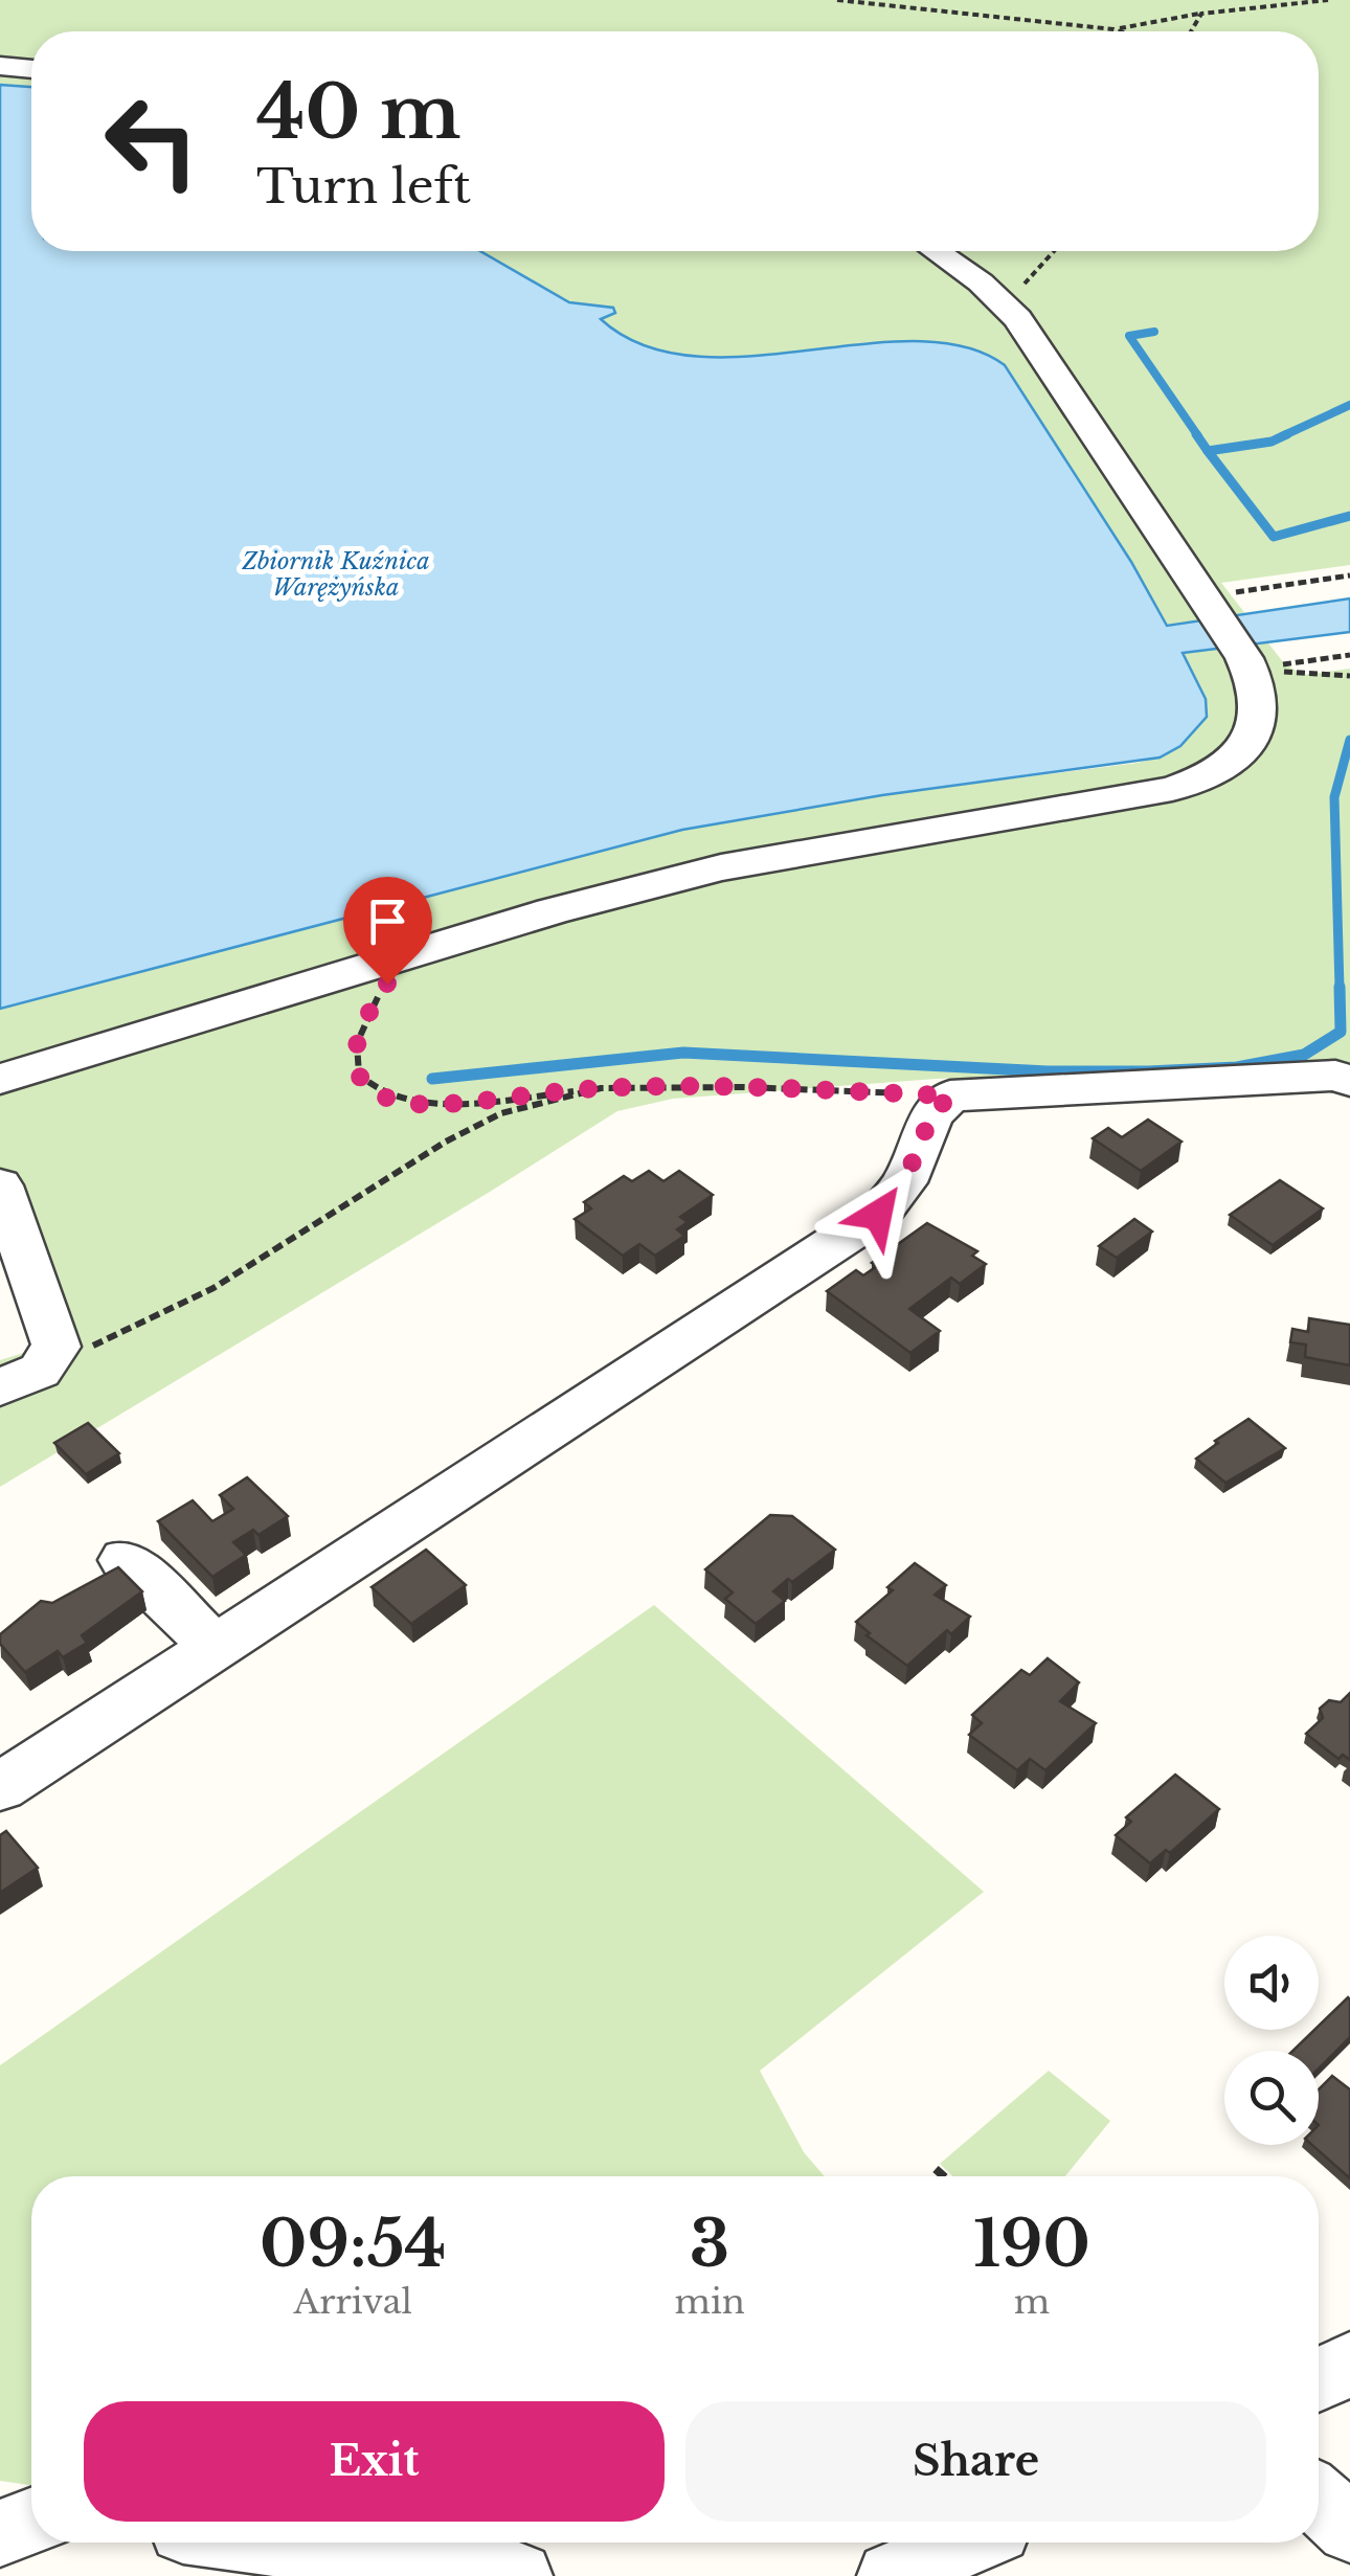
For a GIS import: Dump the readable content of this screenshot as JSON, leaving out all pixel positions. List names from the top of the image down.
{
  "water": ["Zbiornik Kuźnica Warężyńska"],
  "page": {
    "turn": ["40 m", "Turn left"],
    "eta": [
      "09:54",
      "Arrival",
      "3",
      "min",
      "190",
      "m"
    ],
    "buttons": ["Exit", "Share"]
  }
}
